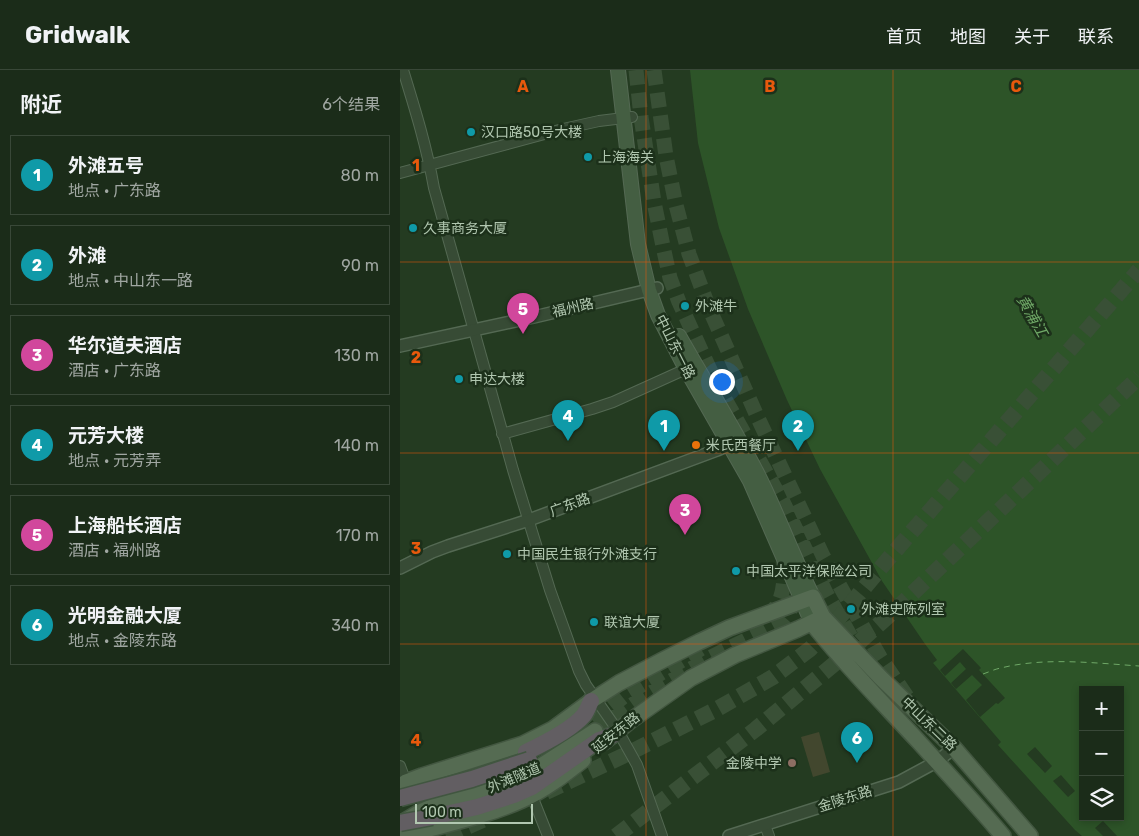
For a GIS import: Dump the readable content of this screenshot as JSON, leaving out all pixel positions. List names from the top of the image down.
{
  "streets": {
    "main road": [
      "中山东一路",
      "中山东二路",
      "延安东路",
      "外滩隧道"
    ],
    "street": ["福州路", "广东路", "金陵东路"]
  },
  "crossings": [
    ["福州路", "中山东一路"],
    ["中山东一路", "广东路"],
    ["中山东二路", "延安东路"],
    ["中山东二路", "金陵东路"]
  ],
  "water": ["黄浦江"],
  "places": [
    "汉口路50号大楼",
    "上海海关",
    "久事商务大厦",
    "外滩牛",
    "申达大楼",
    "米氏西餐厅",
    "中国民生银行外滩支行",
    "中国太平洋保险公司",
    "外滩史陈列室",
    "联谊大厦",
    "金陵中学"
  ],
  "scale_bar": "100 m",
  "page": {
    "header": "Gridwalk",
    "nav": [
      "首页",
      "地图",
      "关于",
      "联系"
    ],
    "heading": ["附近", "6个结果"],
    "list": [
      {
        "mark": "1",
        "name": "外滩五号",
        "note": "地点 · 广东路",
        "value": "80 m"
      },
      {
        "mark": "2",
        "name": "外滩",
        "note": "地点 · 中山东一路",
        "value": "90 m"
      },
      {
        "mark": "3",
        "name": "华尔道夫酒店",
        "note": "酒店 · 广东路",
        "value": "130 m"
      },
      {
        "mark": "4",
        "name": "元芳大楼",
        "note": "地点 · 元芳弄",
        "value": "140 m"
      },
      {
        "mark": "5",
        "name": "上海船长酒店",
        "note": "酒店 · 福州路",
        "value": "170 m"
      },
      {
        "mark": "6",
        "name": "光明金融大厦",
        "note": "地点 · 金陵东路",
        "value": "340 m"
      }
    ],
    "pins": [
      "5",
      "4",
      "1",
      "2",
      "3",
      "6"
    ],
    "map_buttons": ["+", "−"],
    "scale": "100 m"
  },
  "grid": {
    "columns": ["A", "B", "C"],
    "rows": [
      "1",
      "2",
      "3",
      "4"
    ]
  }
}
